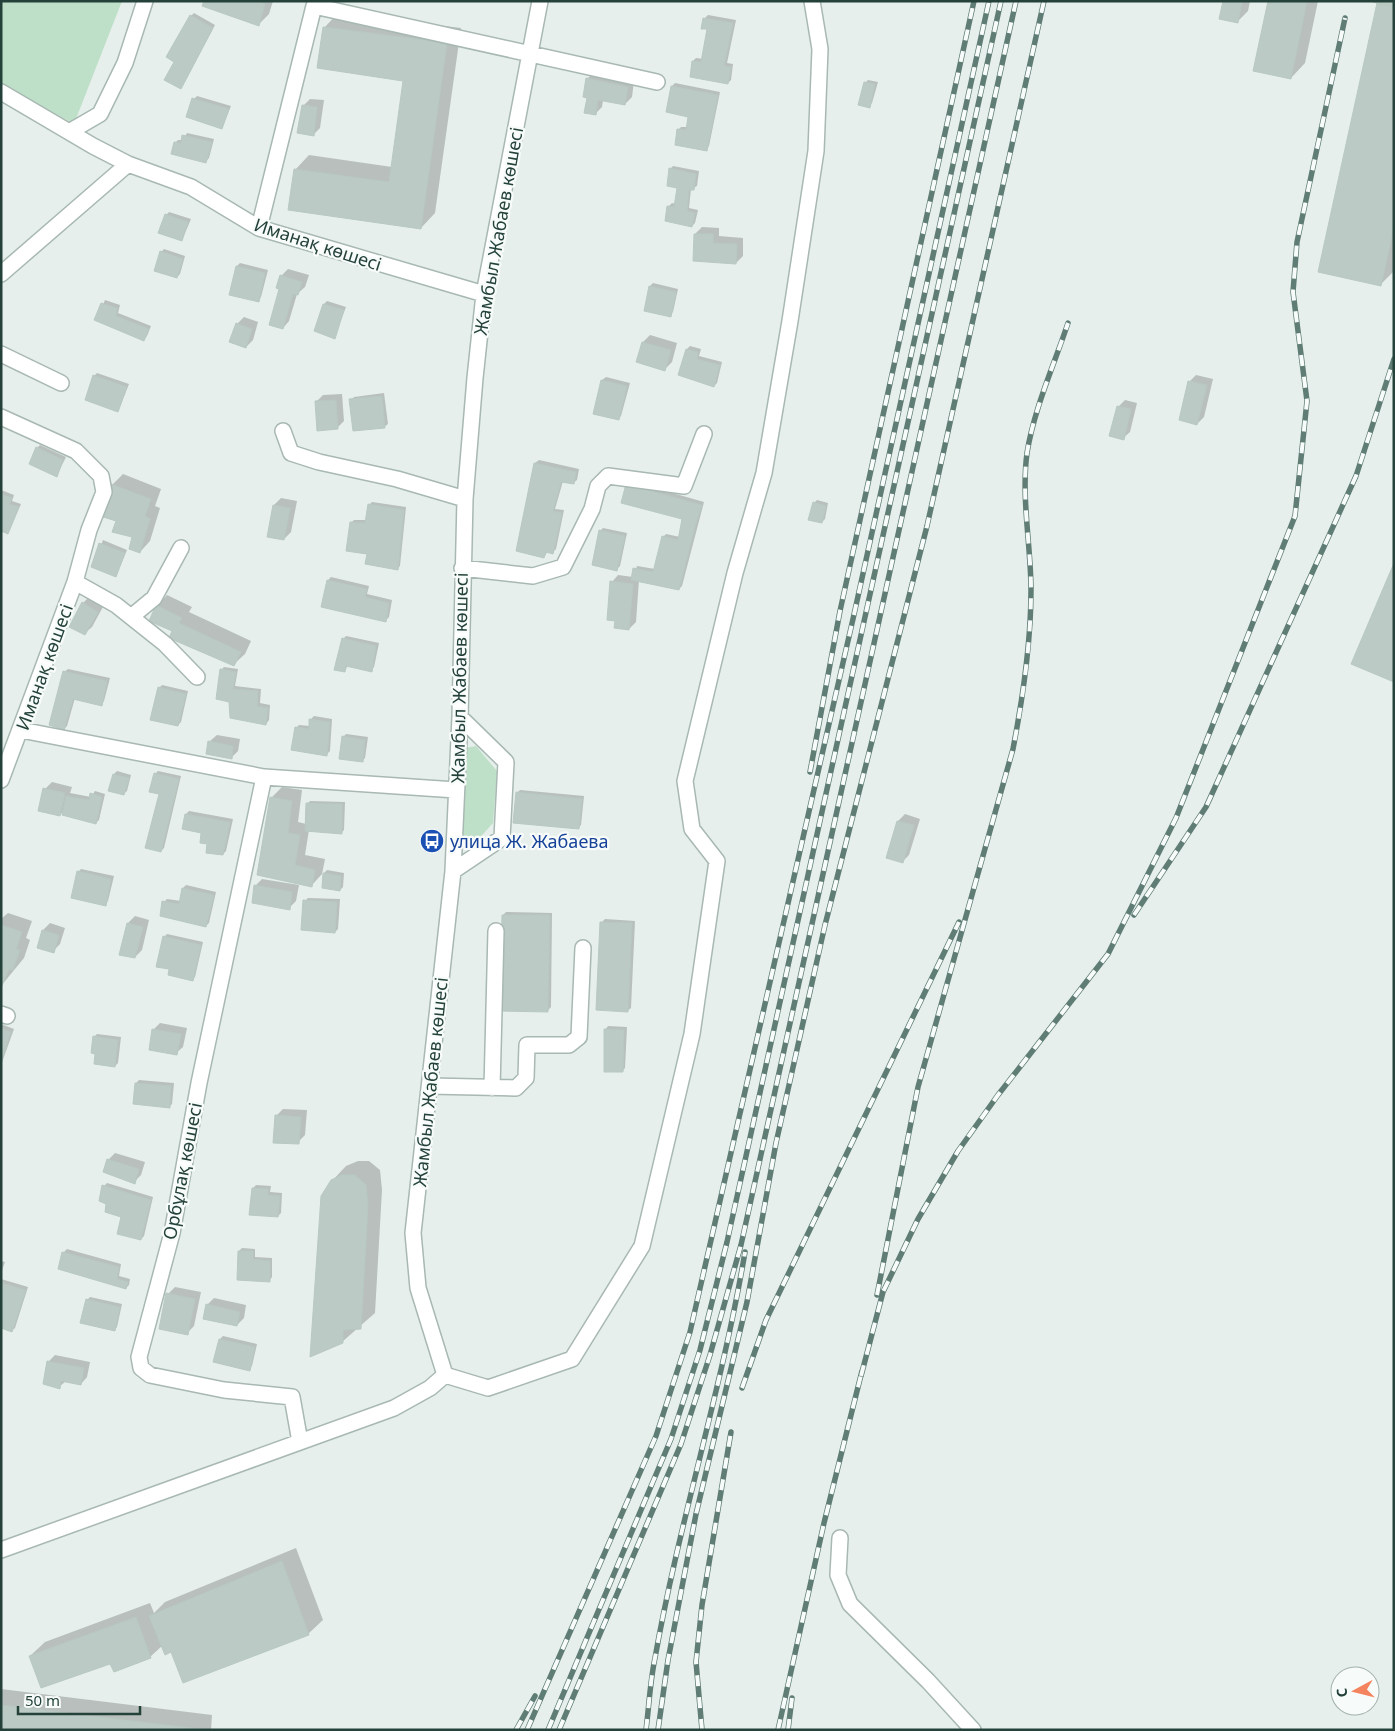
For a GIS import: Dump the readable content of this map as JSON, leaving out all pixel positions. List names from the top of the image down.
{
  "streets": {
    "street": ["Жамбыл Жабаев көшесі", "Иманақ көшесі", "Орбұлақ көшесі"]
  },
  "crossings": [
    ["Жамбыл Жабаев көшесі", "Иманақ көшесі"]
  ],
  "places": {
    "bus stop": ["улица Ж. Жабаева"]
  },
  "scale_bar": "50 m",
  "north": "left"
}
